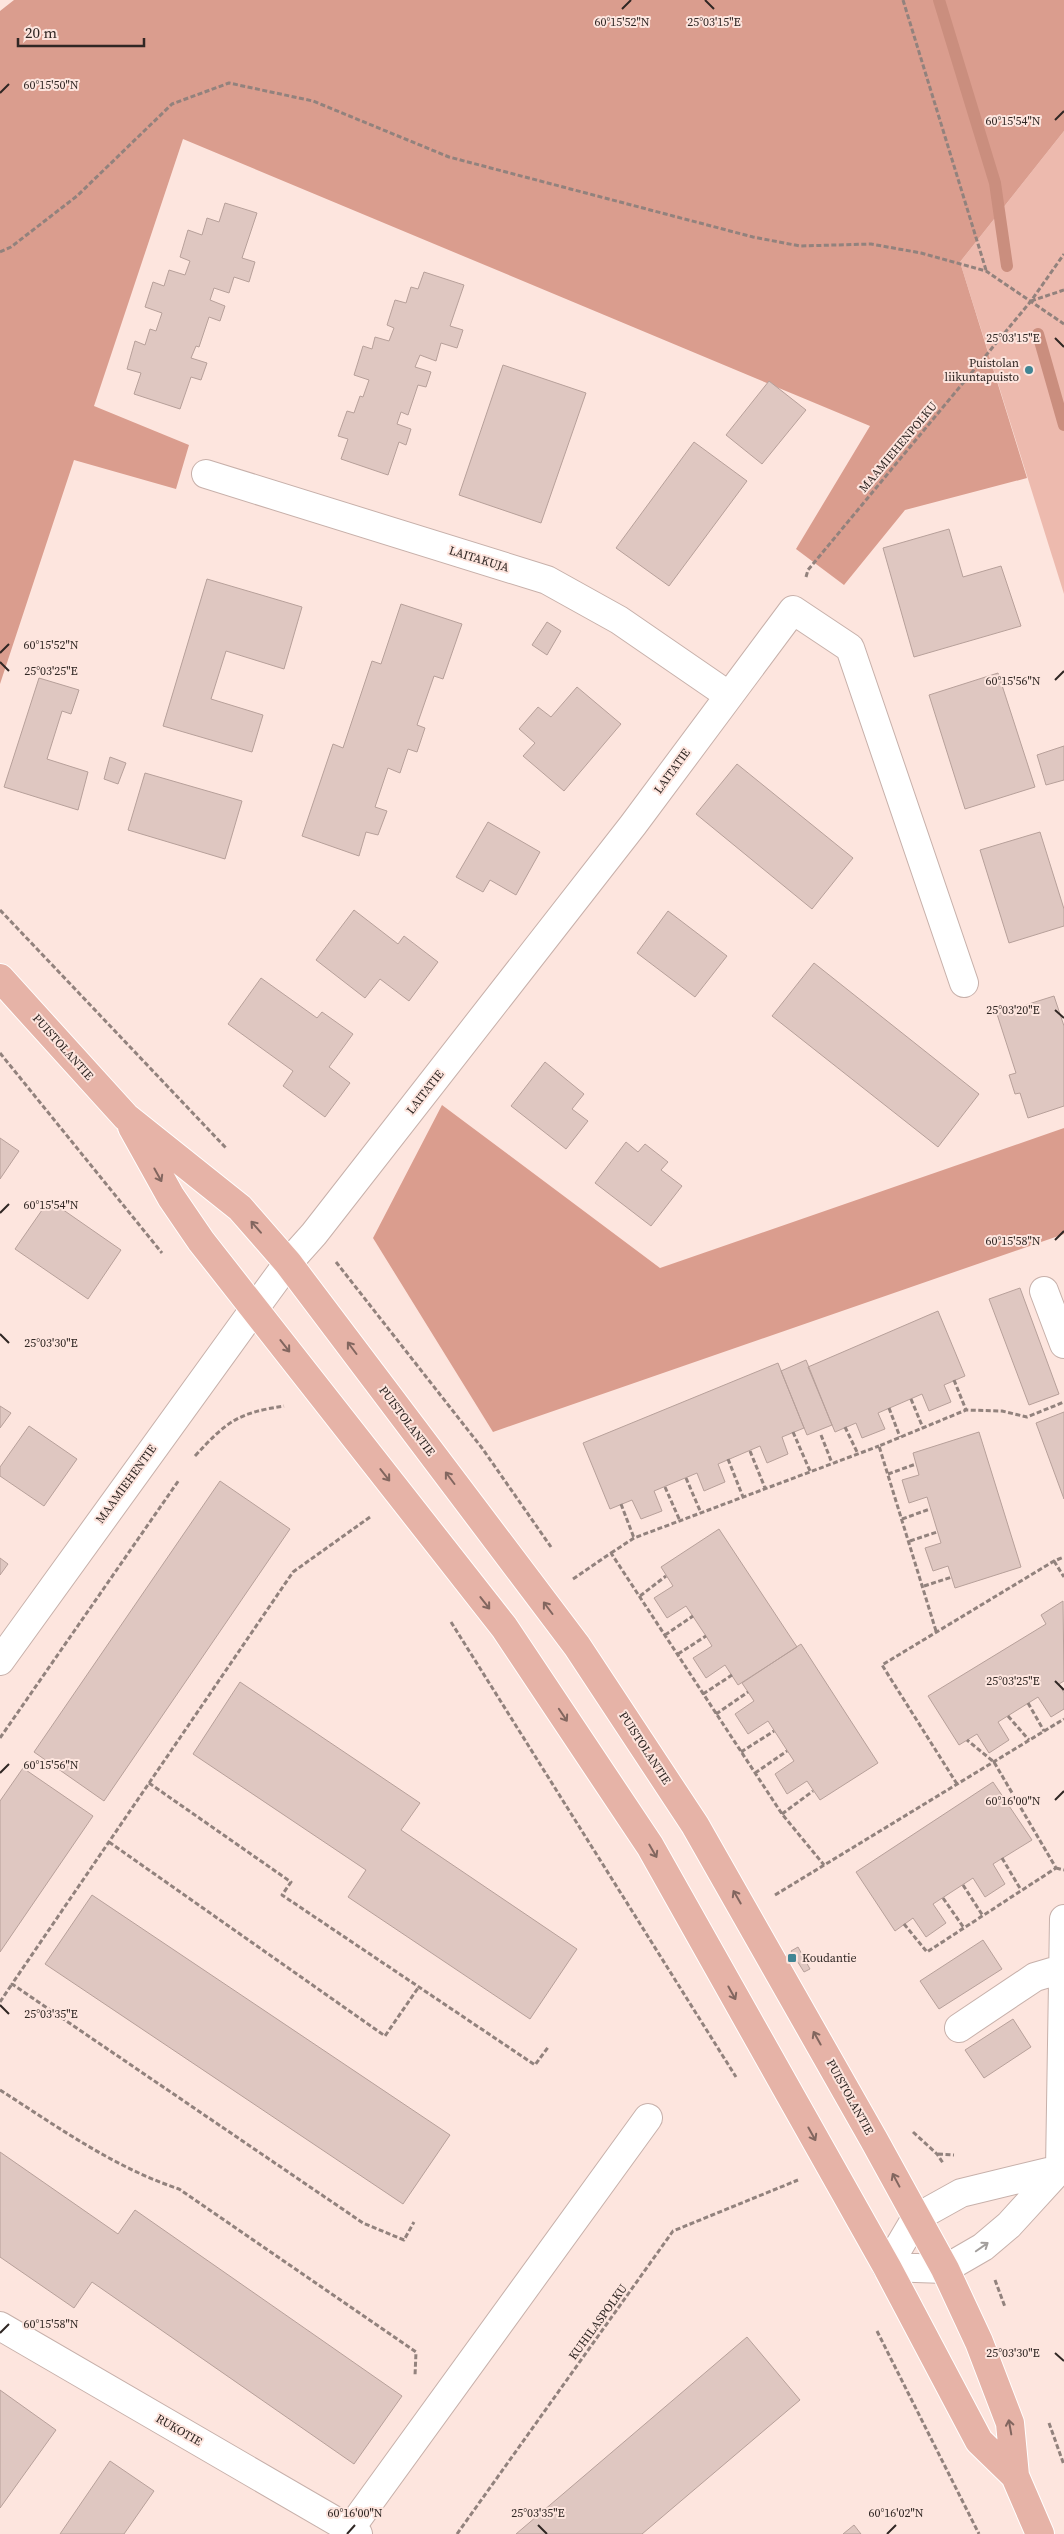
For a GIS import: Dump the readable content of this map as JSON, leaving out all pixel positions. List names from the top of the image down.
{
  "streets": {
    "main road": ["PUISTOLANTIE"],
    "street": [
      "LAITAKUJA",
      "LAITATIE",
      "MAAMIEHENTIE",
      "RUKOTIE"
    ],
    "path": ["MAAMIEHENPOLKU", "KUHILASPOLKU"]
  },
  "crossings": [
    ["MAAMIEHENPOLKU", "LAITATIE"],
    ["LAITAKUJA", "LAITATIE"],
    ["LAITATIE", "PUISTOLANTIE"],
    ["LAITATIE", "MAAMIEHENTIE"],
    ["PUISTOLANTIE", "MAAMIEHENTIE"]
  ],
  "places": {
    "other": ["Puistolan liikuntapuisto"],
    "transit": ["Koudantie"]
  },
  "scale_bar": "20 m",
  "coordinates": [
    "25°03'15\"E",
    "60°15'52\"N",
    "60°15'50\"N",
    "60°15'54\"N",
    "25°03'25\"E",
    "60°15'56\"N",
    "25°03'20\"E",
    "60°15'58\"N",
    "25°03'30\"E",
    "60°16'00\"N",
    "25°03'35\"E",
    "60°16'02\"N"
  ]
}
